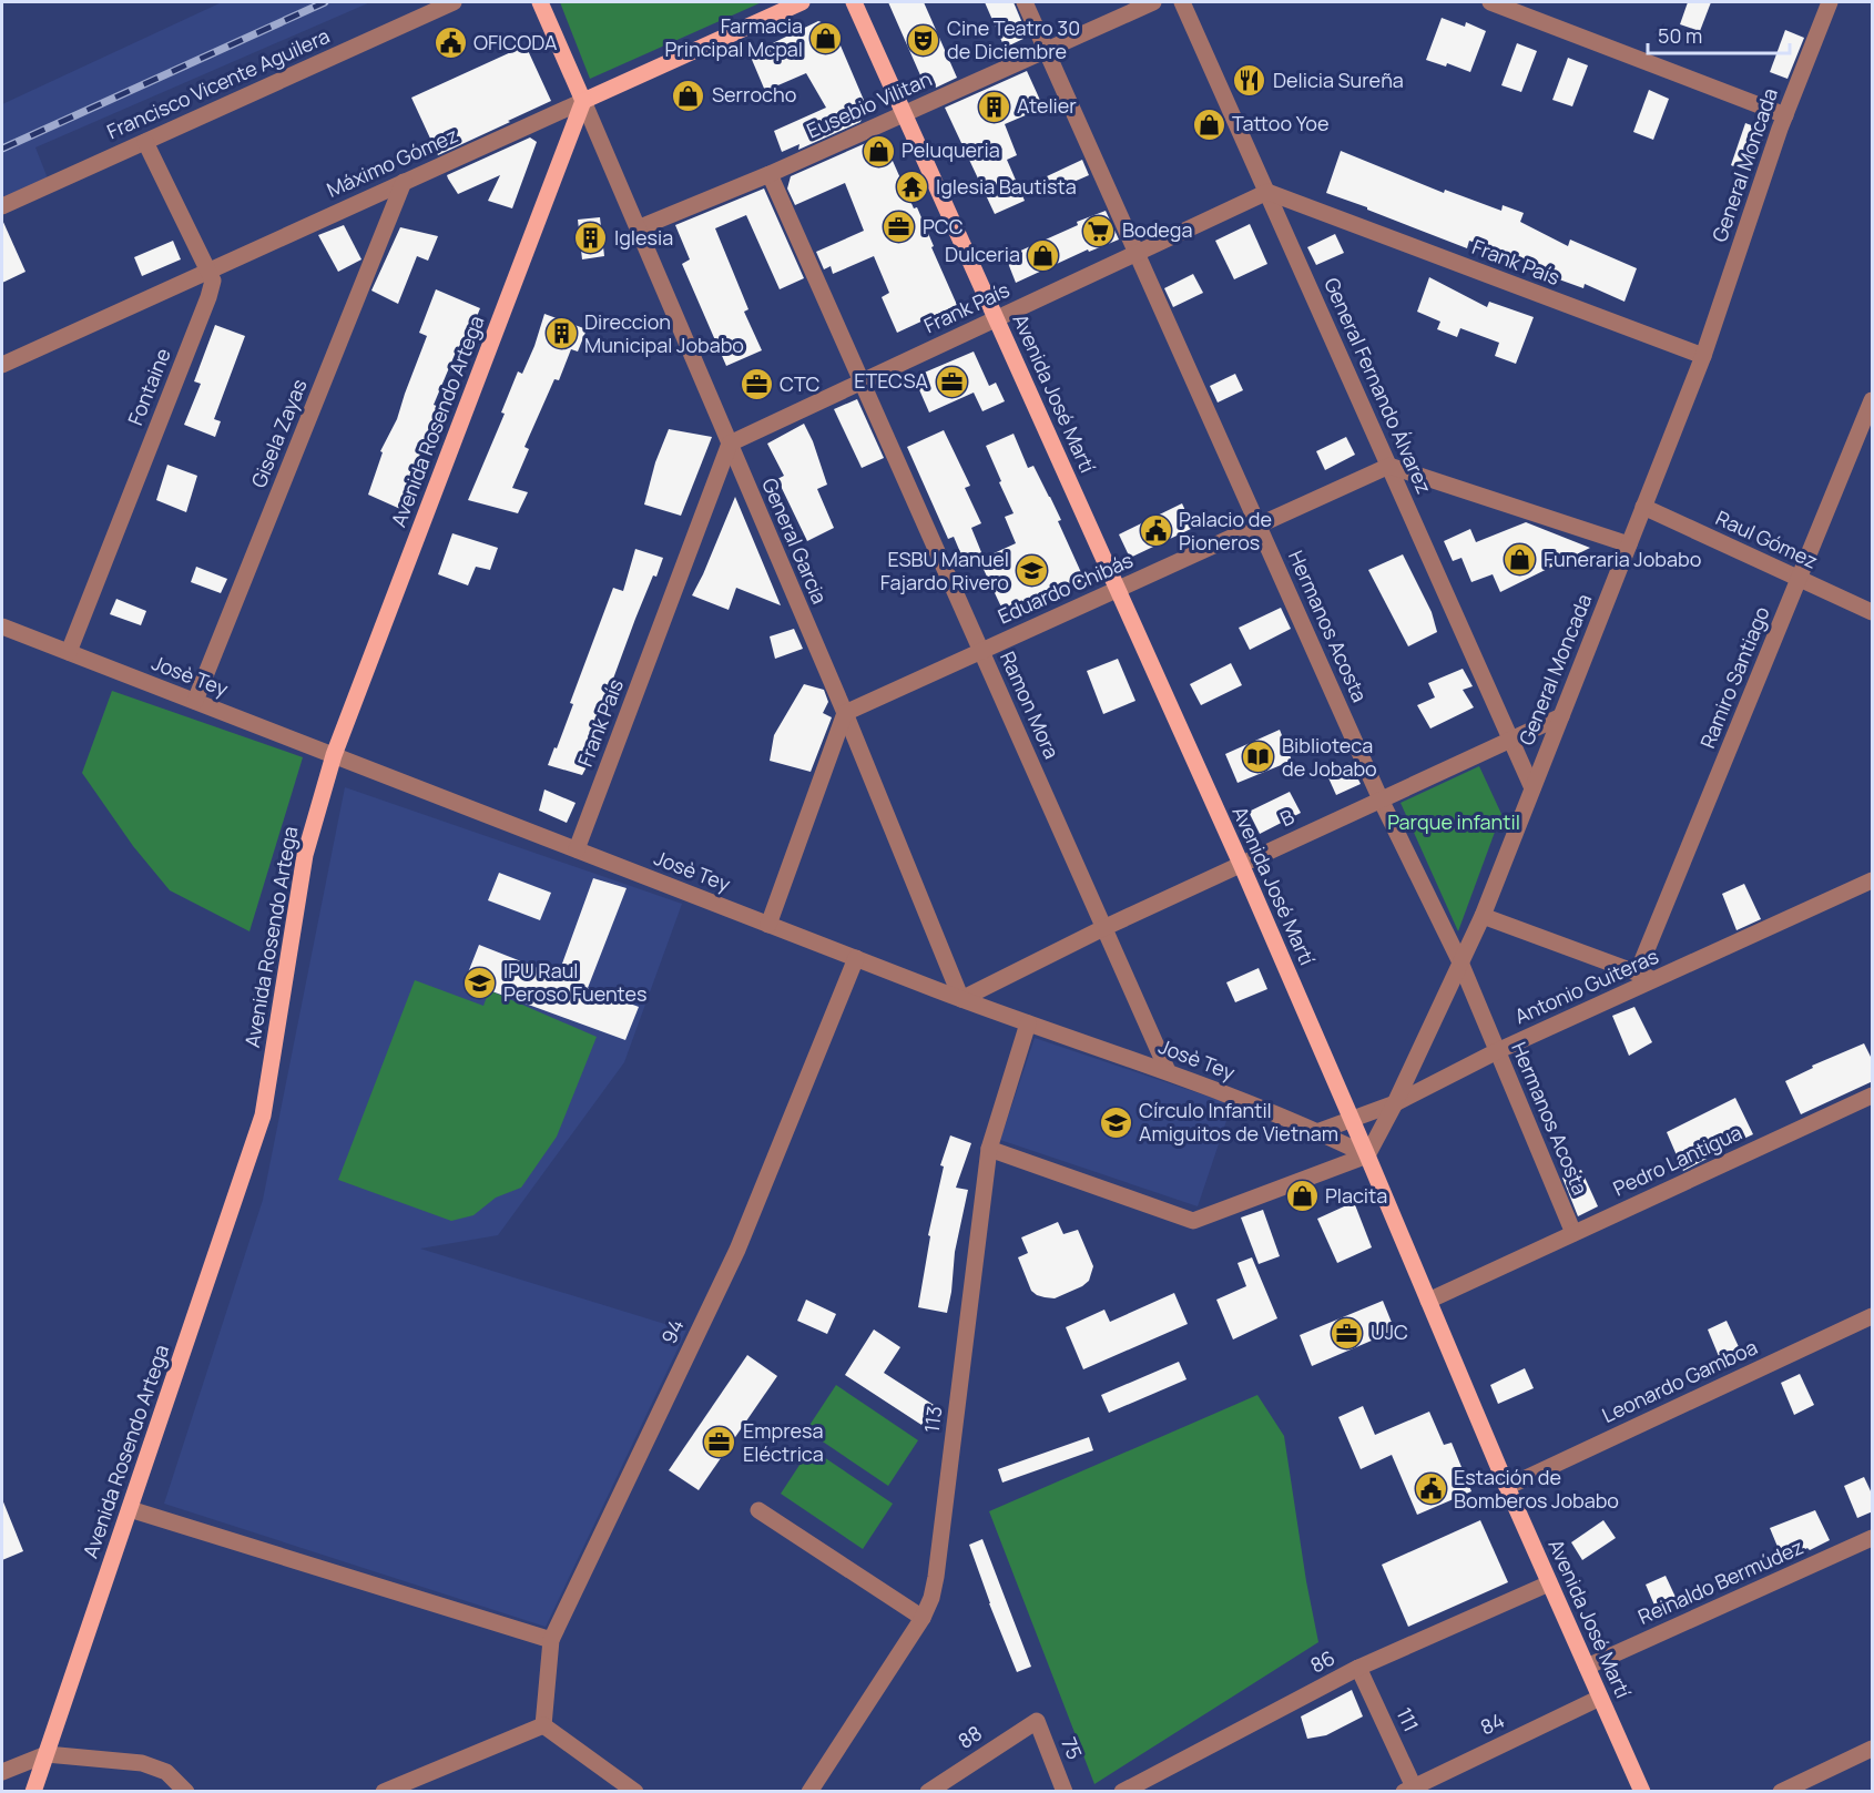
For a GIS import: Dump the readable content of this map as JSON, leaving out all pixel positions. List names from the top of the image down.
{
  "streets": {
    "main road": ["Máximo Gómez", "Avenida José Martí", "Avenida Rosendo Artega"],
    "street": [
      "Francisco Vicente Aguilera",
      "Eusebio Vilitan",
      "General Moncada",
      "Frank País",
      "General Fernando Álvarez",
      "Fontaine",
      "Gisela Zayas",
      "Raul Gómez",
      "General Garcia",
      "Eduardo Chibás",
      "Hermanos Acosta",
      "Josè Tey",
      "Ramiro Santiago",
      "Ramon Mora",
      "B",
      "Antonio Guiteras",
      "Pedro Lantigua",
      "94",
      "Leonardo Gamboa",
      "113",
      "Reinaldo Bermúdez",
      "86",
      "111",
      "84",
      "88",
      "75"
    ]
  },
  "crossings": [
    ["Eusebio Vilitan", "Avenida José Martí"],
    ["Eusebio Vilitan", "General Garcia"],
    ["Eusebio Vilitan", "Hermanos Acosta"],
    ["Eusebio Vilitan", "Ramon Mora"],
    ["Máximo Gómez", "Fontaine"],
    ["Máximo Gómez", "Avenida Rosendo Artega"],
    ["Máximo Gómez", "Gisela Zayas"],
    ["Máximo Gómez", "General Garcia"],
    ["General Moncada", "Frank País"],
    ["General Moncada", "General Fernando Álvarez"],
    ["General Moncada", "Avenida José Martí"],
    ["General Moncada", "Raul Gómez"],
    ["General Moncada", "Hermanos Acosta"],
    ["General Moncada", "Josè Tey"],
    ["General Moncada", "B"],
    ["General Moncada", "Antonio Guiteras"],
    ["Frank País", "General Fernando Álvarez"],
    ["Frank País", "Avenida José Martí"],
    ["Frank País", "General Garcia"],
    ["Frank País", "Hermanos Acosta"],
    ["Frank País", "Josè Tey"],
    ["Frank País", "Ramon Mora"],
    ["General Fernando Álvarez", "Eduardo Chibás"],
    ["General Fernando Álvarez", "B"],
    ["Fontaine", "Josè Tey"],
    ["Avenida José Martí", "Eduardo Chibás"],
    ["Avenida José Martí", "Josè Tey"],
    ["Avenida José Martí", "B"],
    ["Avenida José Martí", "Antonio Guiteras"],
    ["Avenida José Martí", "Pedro Lantigua"],
    ["Avenida José Martí", "Leonardo Gamboa"],
    ["Avenida José Martí", "Reinaldo Bermúdez"],
    ["Avenida José Martí", "86"],
    ["Avenida José Martí", "84"],
    ["Avenida Rosendo Artega", "General Garcia"],
    ["Avenida Rosendo Artega", "Josè Tey"],
    ["Gisela Zayas", "Josè Tey"],
    ["Raul Gómez", "Ramiro Santiago"],
    ["General Garcia", "Eduardo Chibás"],
    ["General Garcia", "Josè Tey"],
    ["General Garcia", "B"],
    ["Eduardo Chibás", "Hermanos Acosta"],
    ["Eduardo Chibás", "Ramon Mora"],
    ["Hermanos Acosta", "B"],
    ["Hermanos Acosta", "Antonio Guiteras"],
    ["Hermanos Acosta", "Pedro Lantigua"],
    ["Josè Tey", "Ramon Mora"],
    ["Josè Tey", "B"],
    ["Josè Tey", "Antonio Guiteras"],
    ["Josè Tey", "94"],
    ["Josè Tey", "113"],
    ["Ramon Mora", "B"],
    ["86", "111"],
    ["111", "84"],
    ["88", "75"]
  ],
  "parks": ["Parque infantil"],
  "places": {
    "shop": [
      "Farmacia Principal Mcpal",
      "Serrocho",
      "Tattoo Yoe",
      "Peluqueria",
      "Dulceria",
      "Funeraria Jobabo",
      "Placita"
    ],
    "theatre": ["Cine Teatro 30 de Diciembre"],
    "public building": ["OFICODA", "Palacio de Pioneros", "Estación de Bomberos Jobabo"],
    "restaurant": ["Delicia Sureña"],
    "building": ["Atelier", "Iglesia", "Direccion Municipal Jobabo"],
    "temple": ["Iglesia Bautista"],
    "office": [
      "PCC",
      "ETECSA",
      "CTC",
      "UJC",
      "Empresa Eléctrica"
    ],
    "supermarket": ["Bodega"],
    "school or university": ["ESBU Manuel Fajardo Rivero", "IPU Raul Peroso Fuentes", "Círculo Infantil Amiguitos de Vietnam"],
    "library": ["Biblioteca de Jobabo"]
  },
  "scale_bar": "50 m"
}
